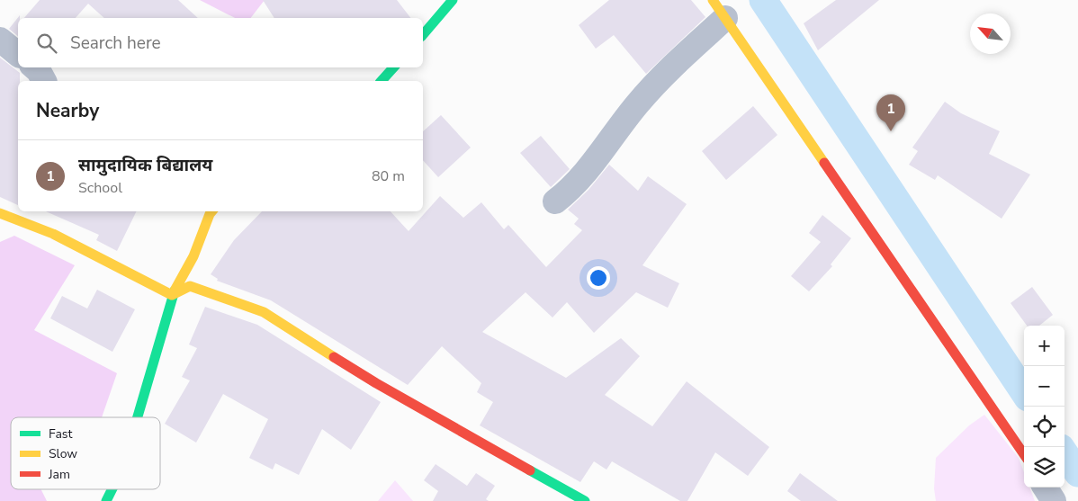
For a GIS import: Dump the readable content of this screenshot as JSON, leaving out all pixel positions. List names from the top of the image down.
{
  "legend": ["Fast", "Slow", "Jam"],
  "north": "top left",
  "page": {
    "search": "Search here",
    "heading": "Nearby",
    "pins": "1",
    "list": [
      {
        "mark": "1",
        "name": "सामुदायिक बिद्यालय",
        "note": "School",
        "value": "80 m"
      }
    ],
    "map_buttons": ["+", "−"]
  }
}
